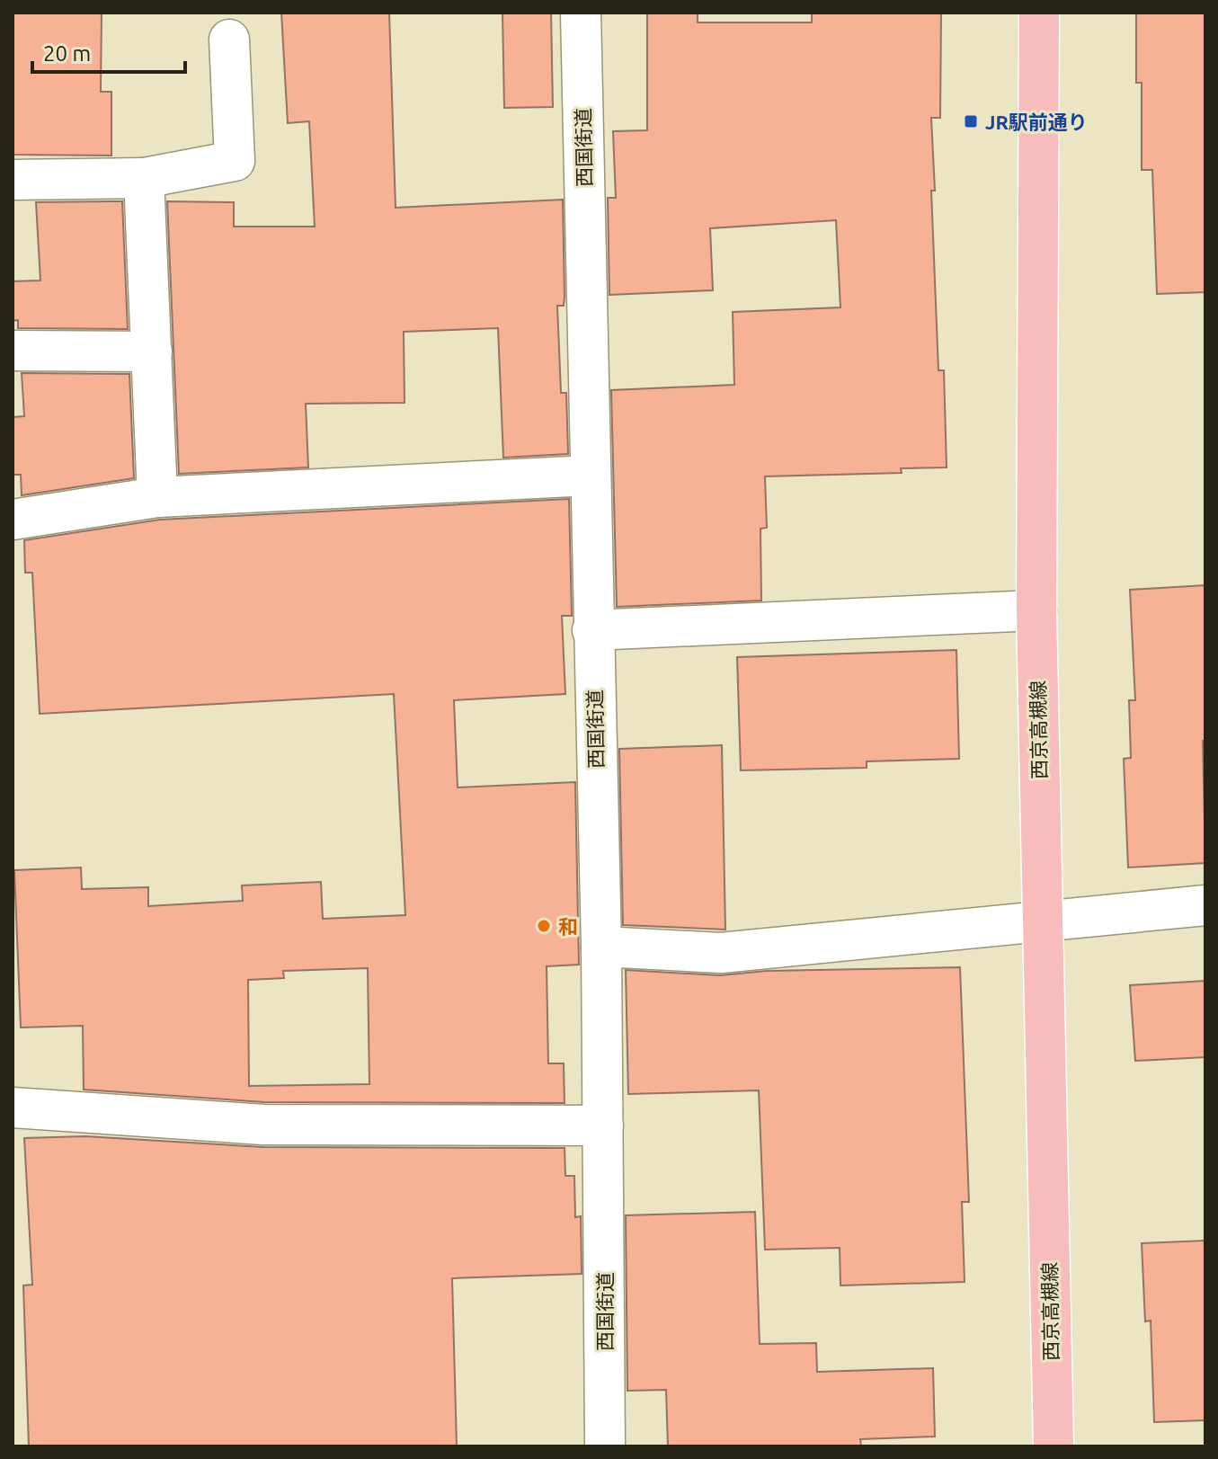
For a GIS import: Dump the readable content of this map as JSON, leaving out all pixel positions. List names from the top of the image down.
{
  "streets": {
    "main road": ["西京高槻線"],
    "street": ["西国街道"]
  },
  "places": {
    "transit": ["JR駅前通り"],
    "other": ["和"]
  },
  "scale_bar": "20 m"
}
